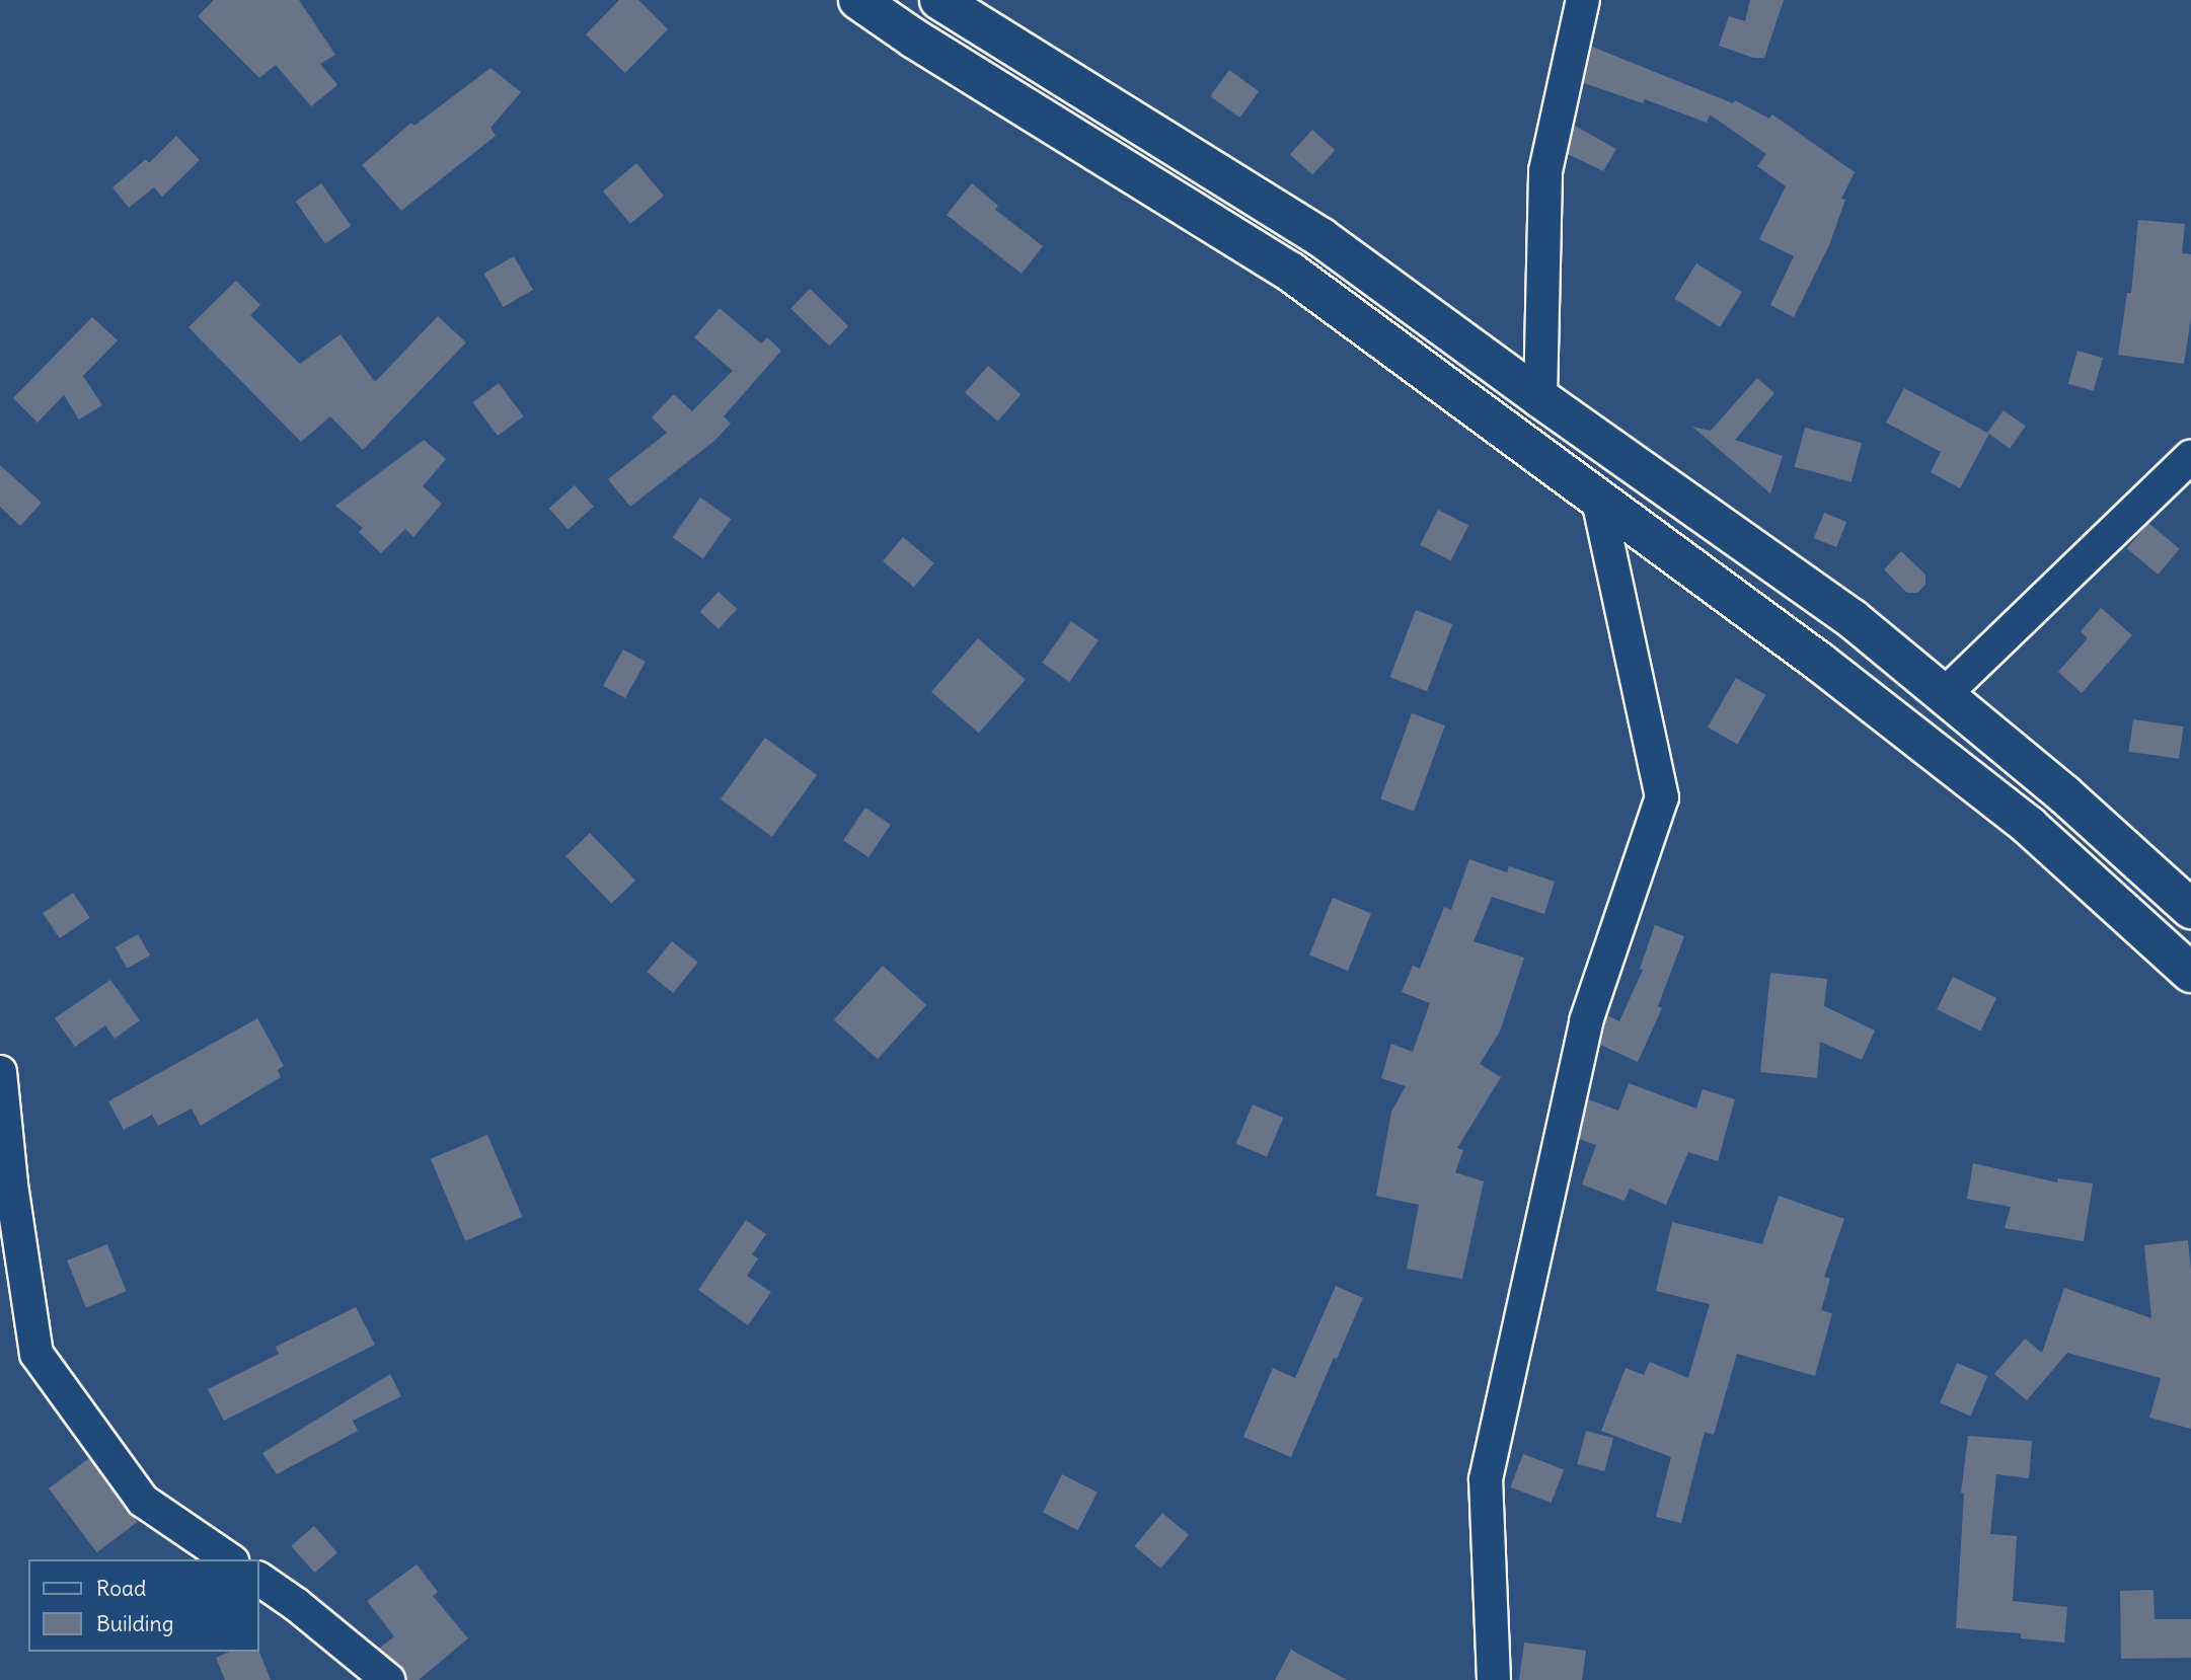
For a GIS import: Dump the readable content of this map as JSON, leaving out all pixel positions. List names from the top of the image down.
{
  "legend": ["Road", "Building"]
}
